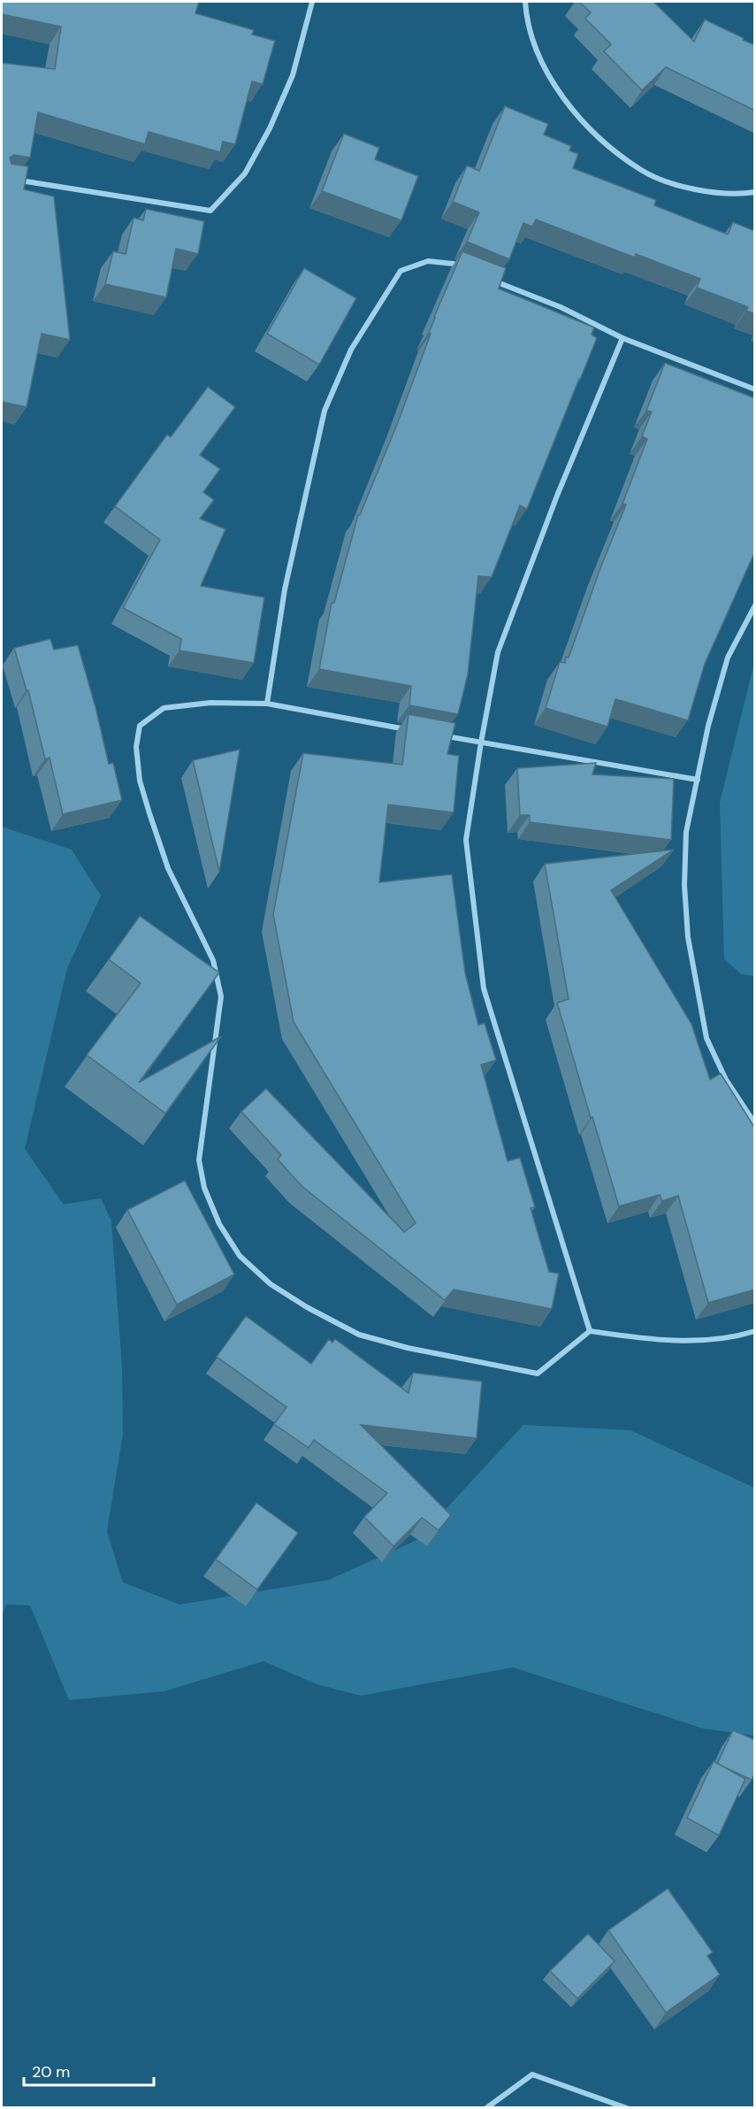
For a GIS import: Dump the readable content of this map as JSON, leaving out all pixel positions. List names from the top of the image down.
{
  "scale_bar": "20 m"
}
